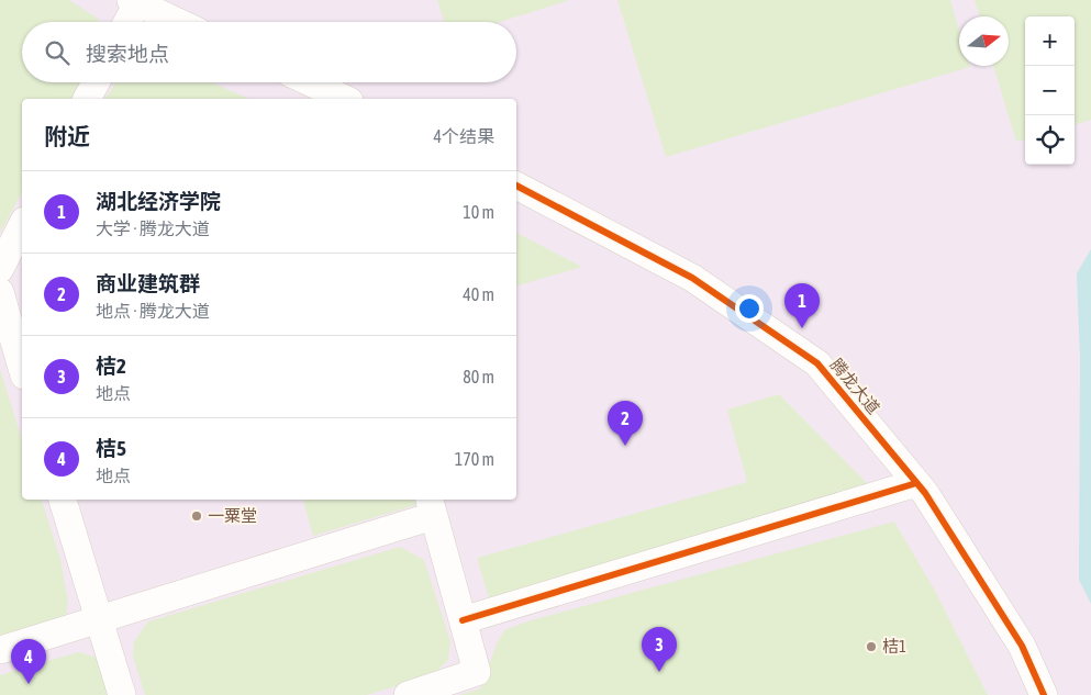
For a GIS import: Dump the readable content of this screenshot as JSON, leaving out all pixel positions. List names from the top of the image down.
{
  "streets": {
    "street": ["腾龙大道"]
  },
  "places": ["一粟堂", "桔1"],
  "north": "right",
  "page": {
    "map_buttons": ["+", "−"],
    "search": "搜索地点",
    "heading": ["附近", "4个结果"],
    "list": [
      {
        "mark": "1",
        "name": "湖北经济学院",
        "note": "大学 · 腾龙大道",
        "value": "10 m"
      },
      {
        "mark": "2",
        "name": "商业建筑群",
        "note": "地点 · 腾龙大道",
        "value": "40 m"
      },
      {
        "mark": "3",
        "name": "桔2",
        "note": "地点",
        "value": "80 m"
      },
      {
        "mark": "4",
        "name": "桔5",
        "note": "地点",
        "value": "170 m"
      }
    ],
    "pins": [
      "1",
      "2",
      "3",
      "4"
    ]
  }
}
